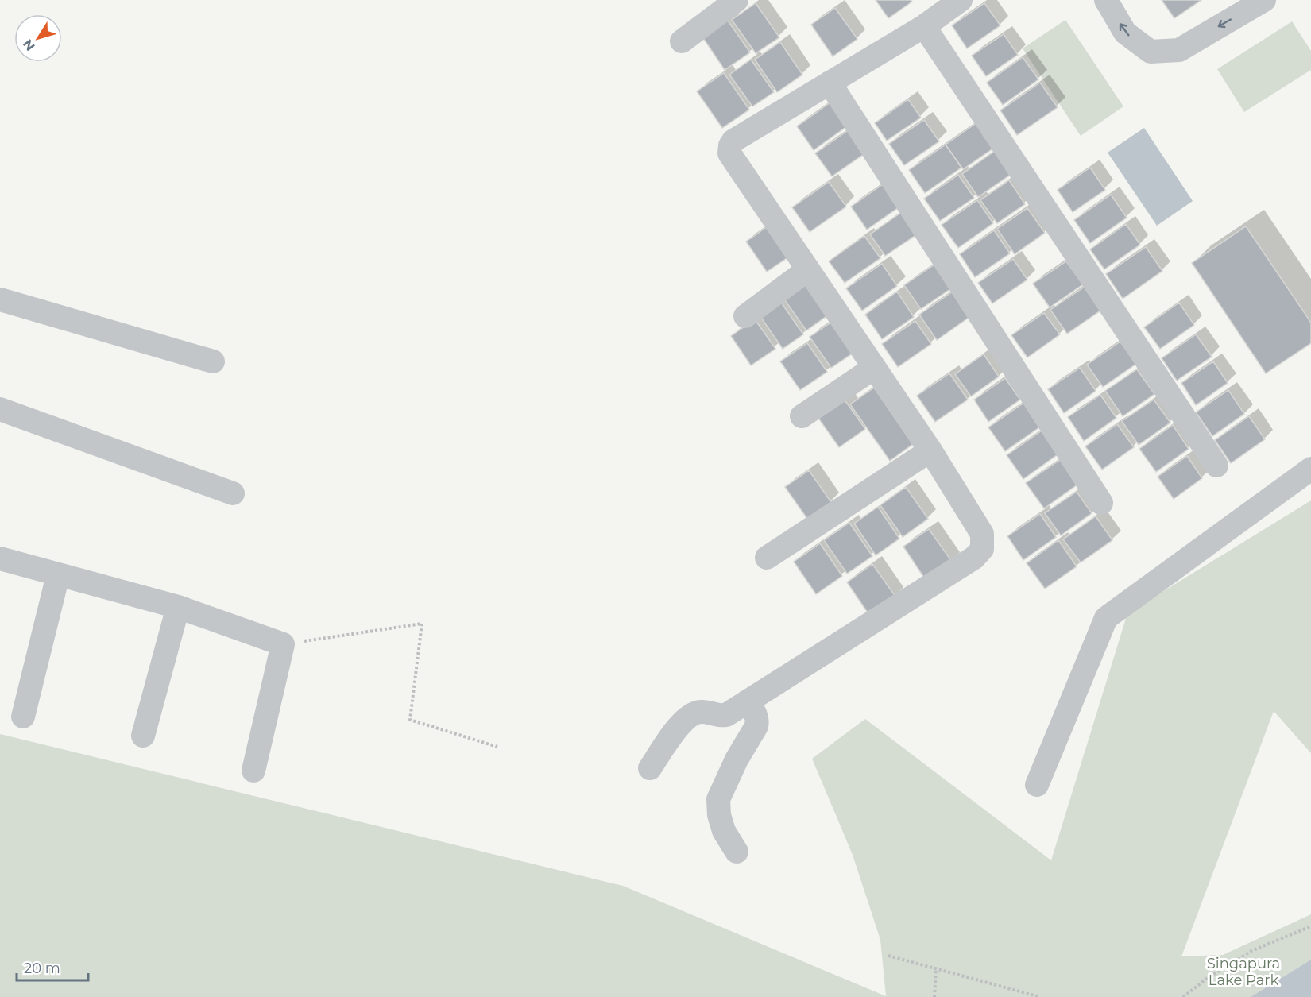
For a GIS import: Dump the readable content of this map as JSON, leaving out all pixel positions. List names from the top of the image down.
{
  "parks": ["Singapura Lake Park"],
  "scale_bar": "20 m",
  "north": "bottom left"
}
